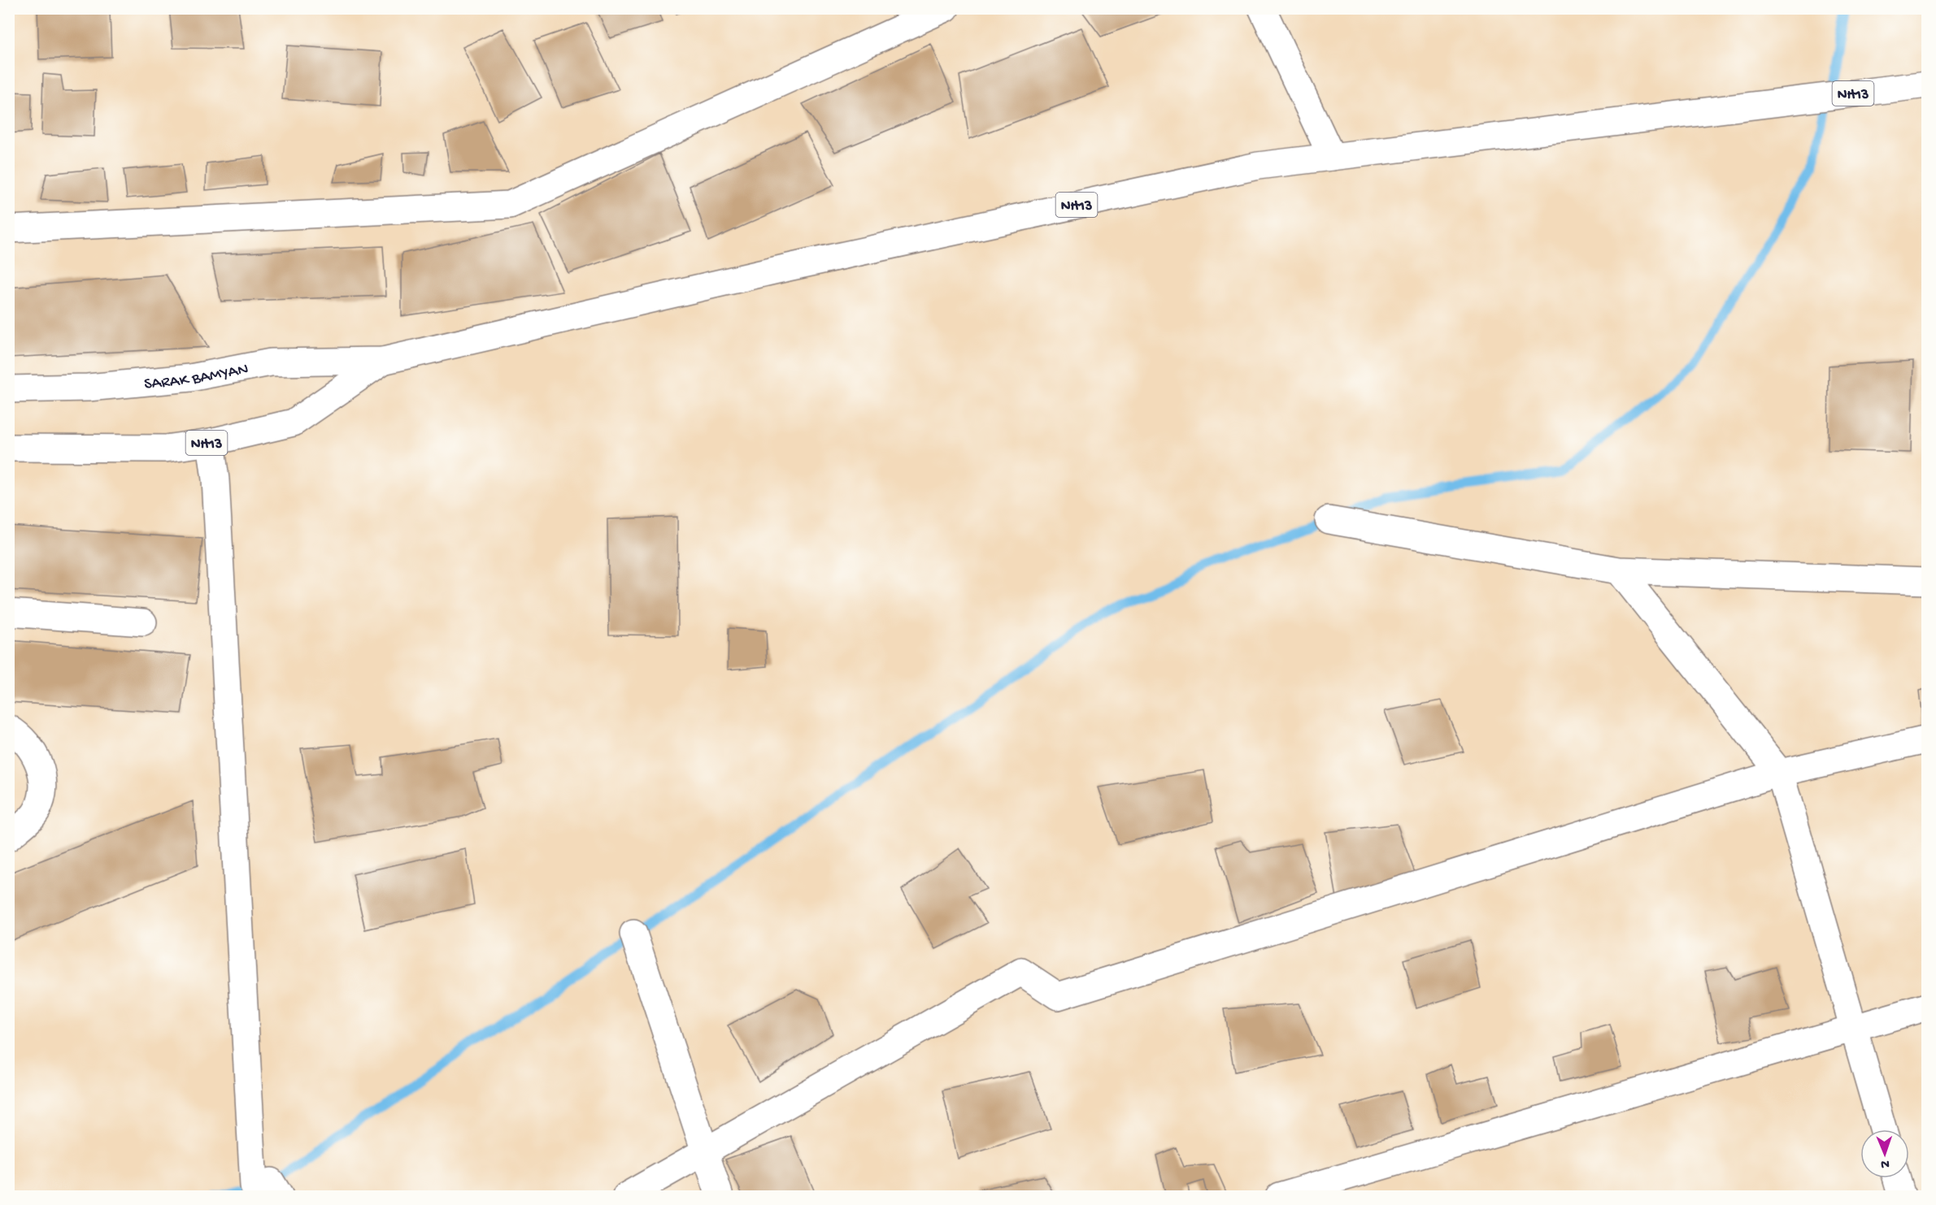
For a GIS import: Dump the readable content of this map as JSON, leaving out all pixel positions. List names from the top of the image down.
{
  "streets": {
    "street": ["NH13", "SARAK BAMYAN"]
  },
  "crossings": [
    ["NH13", "SARAK BAMYAN"]
  ],
  "north": "bottom"
}
